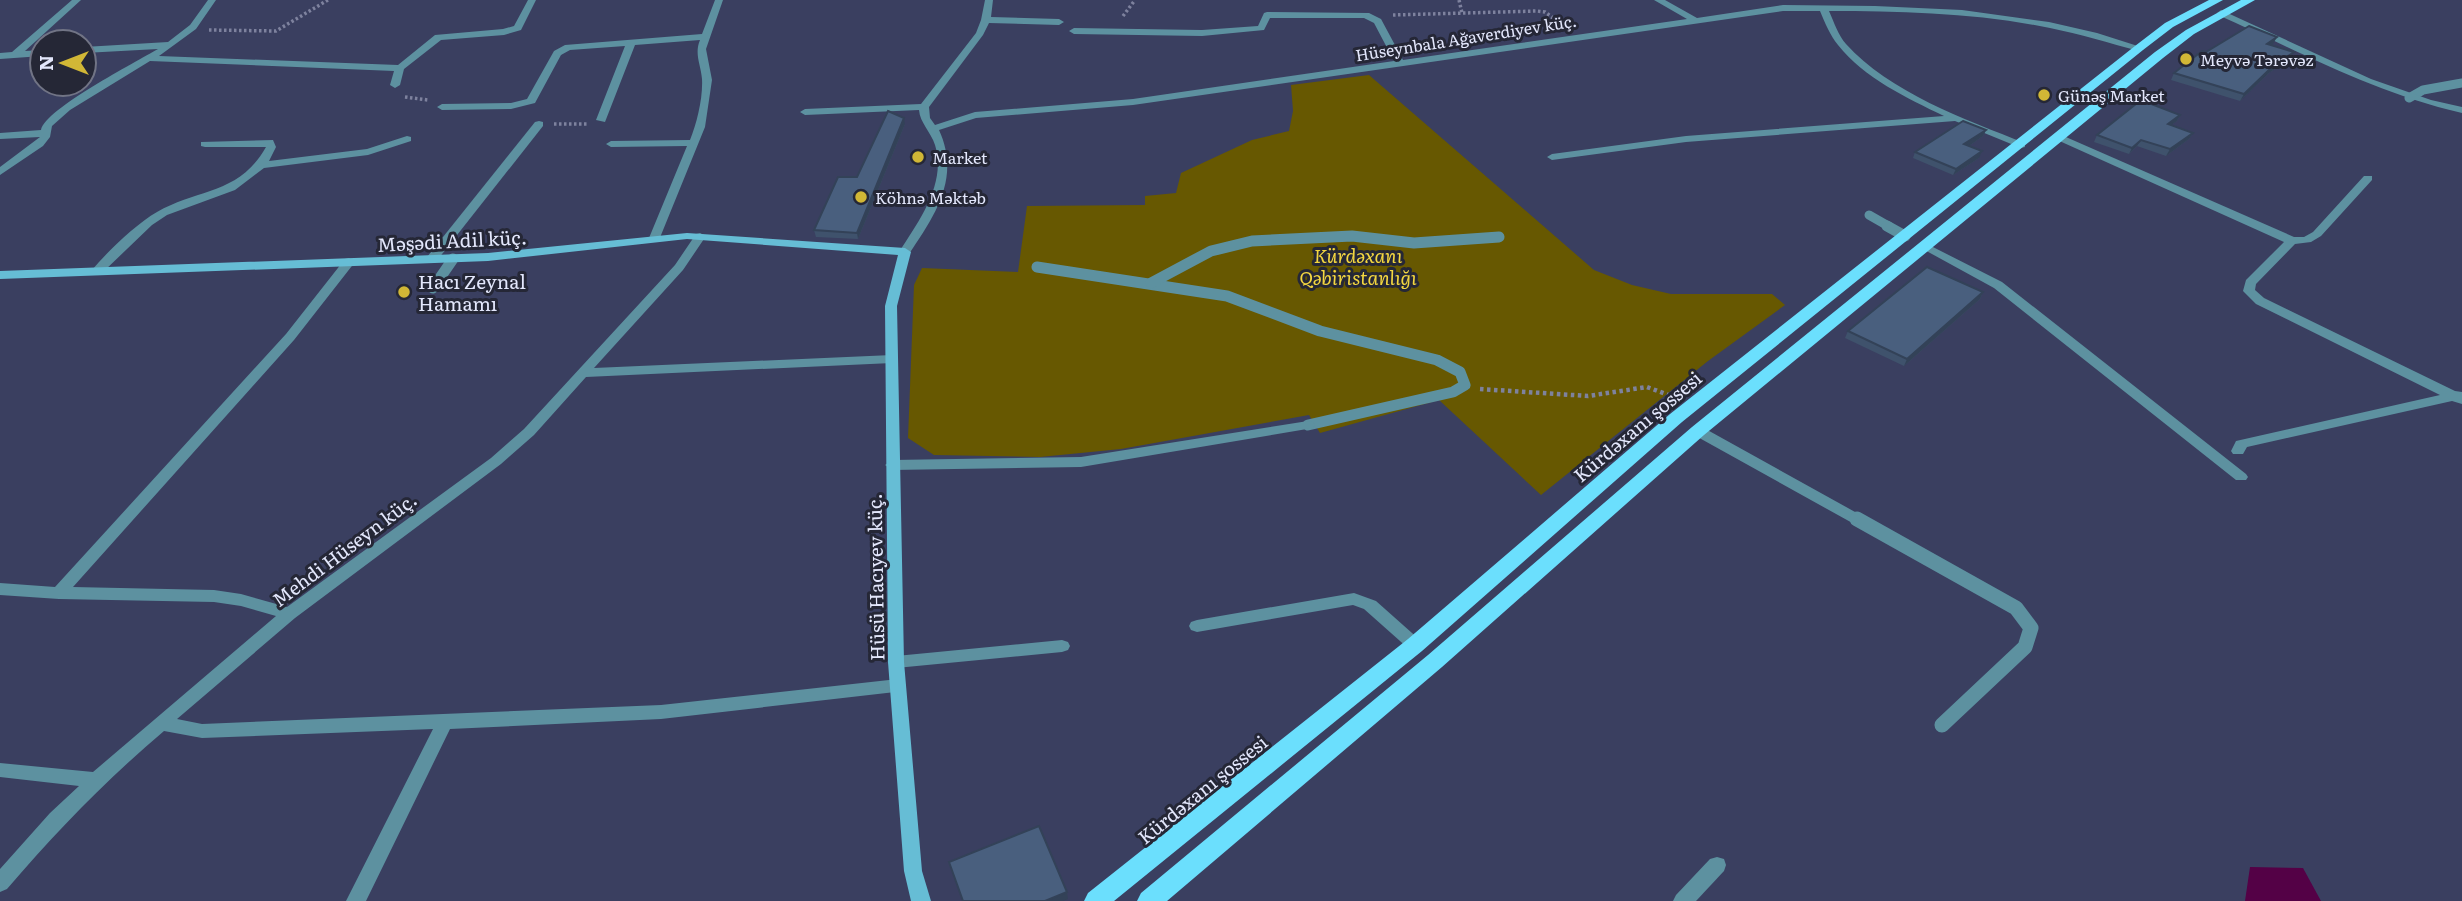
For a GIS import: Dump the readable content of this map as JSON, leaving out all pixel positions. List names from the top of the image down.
{
  "streets": {
    "main road": ["Kürdəxanı şossesi"],
    "street": [
      "Hüseynbala Ağaverdiyev küç.",
      "Məşədi Adil küç.",
      "Mehdi Hüseyn küç.",
      "Hüsü Hacıyev küç."
    ]
  },
  "crossings": [
    ["Hüseynbala Ağaverdiyev küç.", "Kürdəxanı şossesi"],
    ["Məşədi Adil küç.", "Mehdi Hüseyn küç."],
    ["Məşədi Adil küç.", "Hüsü Hacıyev küç."]
  ],
  "parks": ["Kürdəxanı Qəbiristanlığı"],
  "places": [
    "Meyvə Tərəvəz",
    "Günəş Market",
    "Market",
    "Köhnə Məktəb",
    "Hacı Zeynal Hamamı"
  ],
  "north": "left"
}
